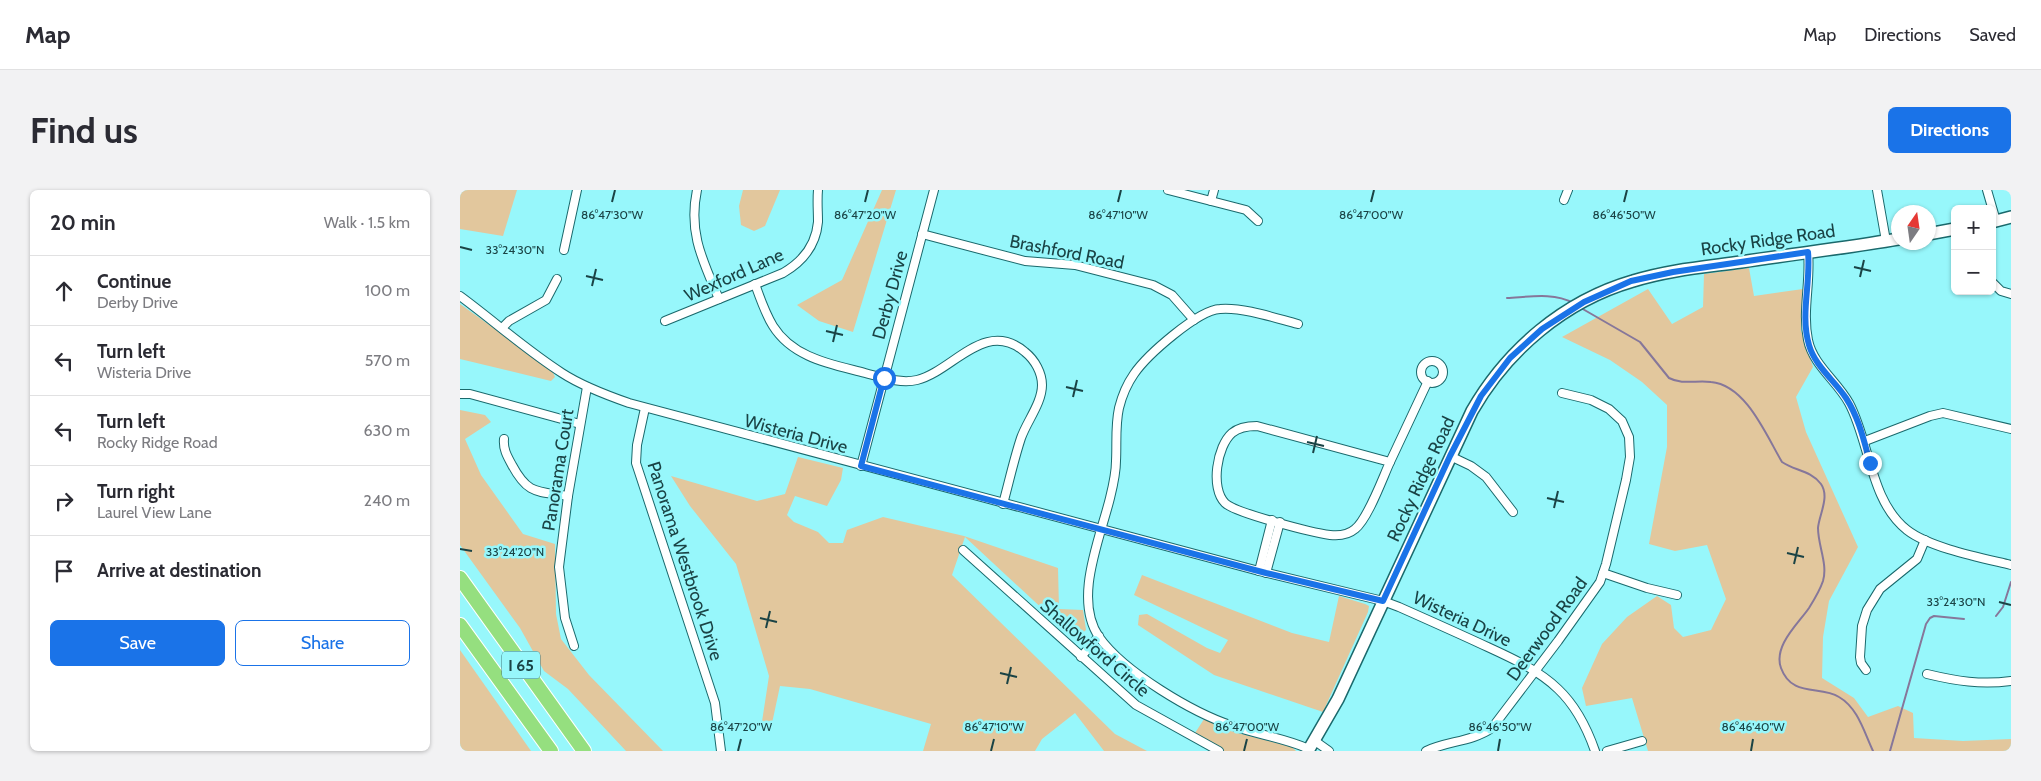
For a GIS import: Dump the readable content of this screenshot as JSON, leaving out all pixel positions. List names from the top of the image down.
{
  "streets": {
    "highway": ["I 65"],
    "main road": ["Rocky Ridge Road"],
    "street": [
      "Brashford Road",
      "Wexford Lane",
      "Derby Drive",
      "Wisteria Drive",
      "Panorama Court",
      "Panorama Westbrook Drive",
      "Deerwood Road",
      "Shallowford Circle"
    ]
  },
  "crossings": [
    ["Rocky Ridge Road", "Wisteria Drive"],
    ["Brashford Road", "Derby Drive"],
    ["Derby Drive", "Wisteria Drive"],
    ["Wisteria Drive", "Panorama Court"],
    ["Wisteria Drive", "Panorama Westbrook Drive"],
    ["Wisteria Drive", "Deerwood Road"]
  ],
  "north": "top",
  "page": {
    "header": "Map",
    "nav": ["Map", "Directions", "Saved"],
    "buttons": [
      "Directions",
      ["Save", "Share"]
    ],
    "title": "Find us",
    "heading": ["20 min", "Walk · 1.5 km"],
    "map_buttons": ["+", "−"],
    "list": [
      ["Continue", "Derby Drive", "100 m"],
      ["Turn left", "Wisteria Drive", "570 m"],
      ["Turn left", "Rocky Ridge Road", "630 m"],
      ["Turn right", "Laurel View Lane", "240 m"],
      "Arrive at destination"
    ]
  },
  "coordinates": [
    "86°47'30\"W",
    "86°47'20\"W",
    "86°47'10\"W",
    "86°47'00\"W",
    "86°46'50\"W",
    "33°24'30\"N",
    "33°24'20\"N",
    "86°46'40\"W"
  ]
}
